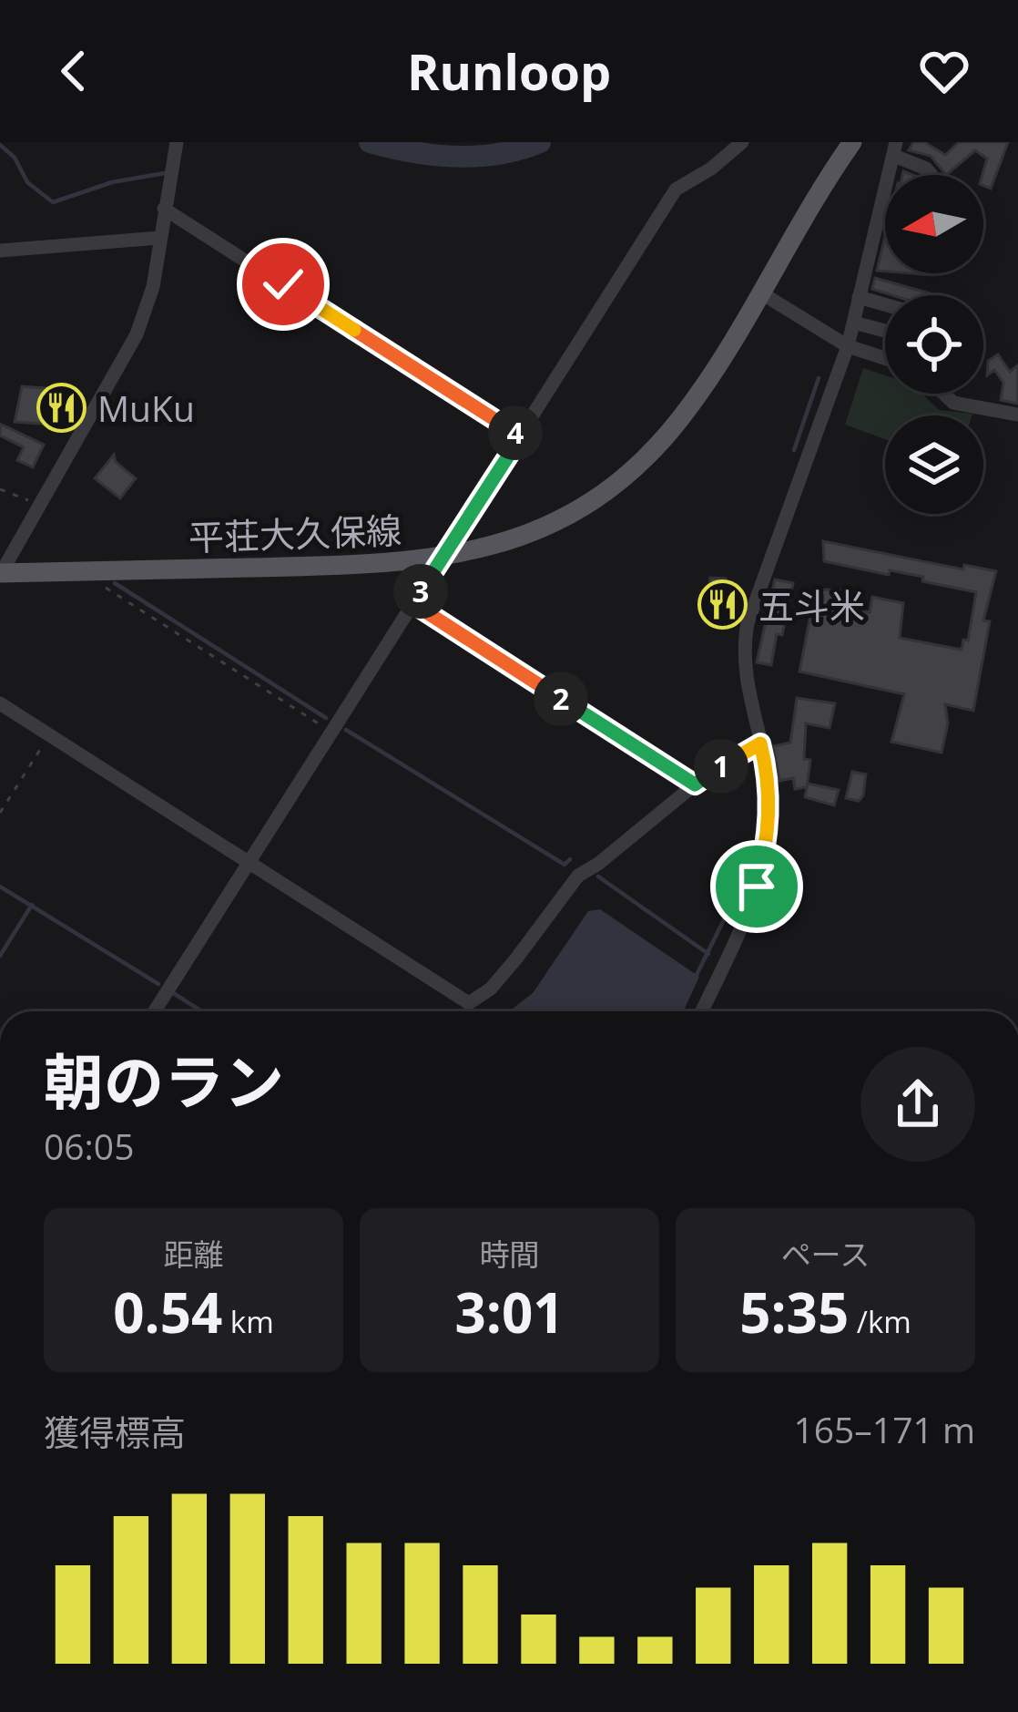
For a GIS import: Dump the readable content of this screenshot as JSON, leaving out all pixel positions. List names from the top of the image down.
{
  "streets": {
    "main road": ["平荘大久保線"]
  },
  "places": {
    "restaurant": ["MuKu", "五斗米"]
  },
  "north": "left",
  "page": {
    "header": "Runloop",
    "pins": [
      "4",
      "3",
      "2",
      "1"
    ],
    "heading": ["朝のラン", "06:05"],
    "stats": [
      ["距離", "0.54 km"],
      ["時間", "3:01"],
      ["ペース", "5:35 /km"]
    ],
    "chart": ["獲得標高", "165–171 m"]
  }
}
